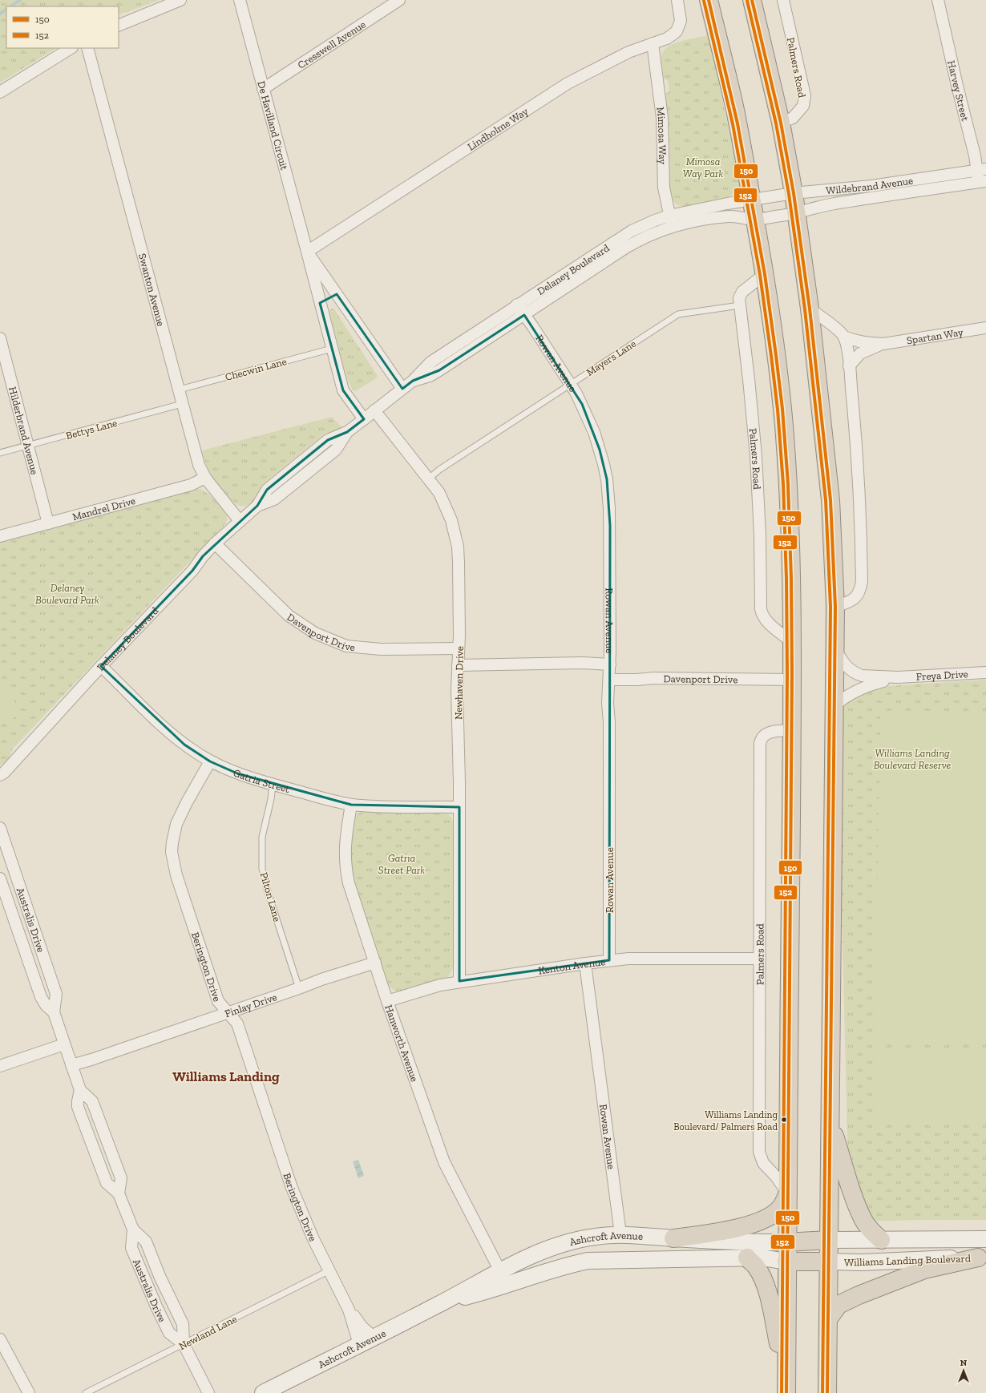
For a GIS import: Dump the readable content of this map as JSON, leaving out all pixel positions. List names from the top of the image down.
{
  "streets": {
    "main road": ["Ashcroft Avenue", "Williams Landing Boulevard"],
    "street": [
      "Cresswell Avenue",
      "Palmers Road",
      "Harvey Street",
      "De Havilland Circuit",
      "Lindholme Way",
      "Mimosa Way",
      "Wildebrand Avenue",
      "Delaney Boulevard",
      "Swanton Avenue",
      "Spartan Way",
      "Rowan Avenue",
      "Hilderbrand Avenue",
      "Mandrel Drive",
      "Davenport Drive",
      "Freya Drive",
      "Newhaven Drive",
      "Gatria Street",
      "Australis Drive",
      "Kenton Avenue",
      "Berington Drive",
      "Finlay Drive",
      "Hanworth Avenue"
    ],
    "lane": [
      "Mayers Lane",
      "Checwin Lane",
      "Bettys Lane",
      "Pilton Lane",
      "Newland Lane"
    ]
  },
  "crossings": [
    ["Cresswell Avenue", "De Havilland Circuit"],
    ["Palmers Road", "Mayers Lane"],
    ["Palmers Road", "Kenton Avenue"],
    ["Harvey Street", "Wildebrand Avenue"],
    ["De Havilland Circuit", "Lindholme Way"],
    ["De Havilland Circuit", "Delaney Boulevard"],
    ["De Havilland Circuit", "Checwin Lane"],
    ["Lindholme Way", "Mimosa Way"],
    ["Mimosa Way", "Delaney Boulevard"],
    ["Wildebrand Avenue", "Delaney Boulevard"],
    ["Delaney Boulevard", "Swanton Avenue"],
    ["Delaney Boulevard", "Rowan Avenue"],
    ["Delaney Boulevard", "Davenport Drive"],
    ["Delaney Boulevard", "Newhaven Drive"],
    ["Delaney Boulevard", "Gatria Street"],
    ["Swanton Avenue", "Checwin Lane"],
    ["Swanton Avenue", "Bettys Lane"],
    ["Swanton Avenue", "Mandrel Drive"],
    ["Mayers Lane", "Rowan Avenue"],
    ["Mayers Lane", "Newhaven Drive"],
    ["Rowan Avenue", "Davenport Drive"],
    ["Rowan Avenue", "Kenton Avenue"],
    ["Rowan Avenue", "Ashcroft Avenue"],
    ["Bettys Lane", "Hilderbrand Avenue"],
    ["Hilderbrand Avenue", "Mandrel Drive"],
    ["Davenport Drive", "Newhaven Drive"],
    ["Newhaven Drive", "Gatria Street"],
    ["Newhaven Drive", "Kenton Avenue"],
    ["Gatria Street", "Pilton Lane"],
    ["Gatria Street", "Berington Drive"],
    ["Gatria Street", "Hanworth Avenue"],
    ["Pilton Lane", "Finlay Drive"],
    ["Australis Drive", "Finlay Drive"],
    ["Australis Drive", "Newland Lane"],
    ["Kenton Avenue", "Hanworth Avenue"],
    ["Berington Drive", "Finlay Drive"],
    ["Berington Drive", "Ashcroft Avenue"],
    ["Berington Drive", "Newland Lane"],
    ["Finlay Drive", "Hanworth Avenue"],
    ["Hanworth Avenue", "Ashcroft Avenue"]
  ],
  "districts": ["Williams Landing"],
  "parks": [
    "Mimosa Way Park",
    "Delaney Boulevard Park",
    "Williams Landing Boulevard Reserve",
    "Gatria Street Park"
  ],
  "places": ["Williams Landing Boulevard/ Palmers Road"],
  "lines": ["transit line 150", "transit line 152"],
  "legend": ["150", "152"],
  "north": "top"
}
